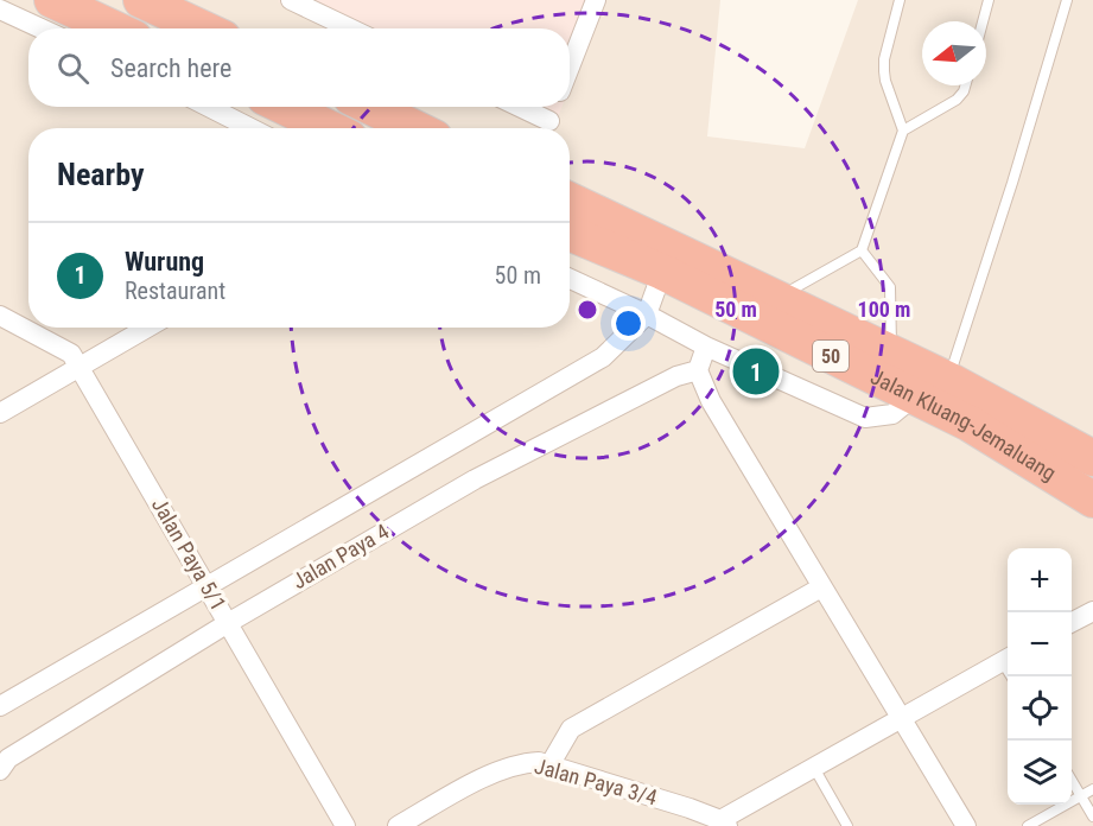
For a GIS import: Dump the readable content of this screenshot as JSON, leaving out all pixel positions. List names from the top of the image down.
{
  "streets": {
    "highway": ["50", "Jalan Kluang-Jemaluang"],
    "street": ["Jalan Paya 5/1", "Jalan Paya 4", "Jalan Paya 3/4"]
  },
  "crossings": [
    ["Jalan Paya 5/1", "Jalan Paya 4"]
  ],
  "north": "left",
  "page": {
    "search": "Search here",
    "heading": "Nearby",
    "list": [
      {
        "mark": "1",
        "name": "Wurung",
        "note": "Restaurant",
        "value": "50 m"
      }
    ],
    "pins": "1",
    "map_buttons": ["+", "−"]
  },
  "rings": ["50 m", "100 m"]
}
